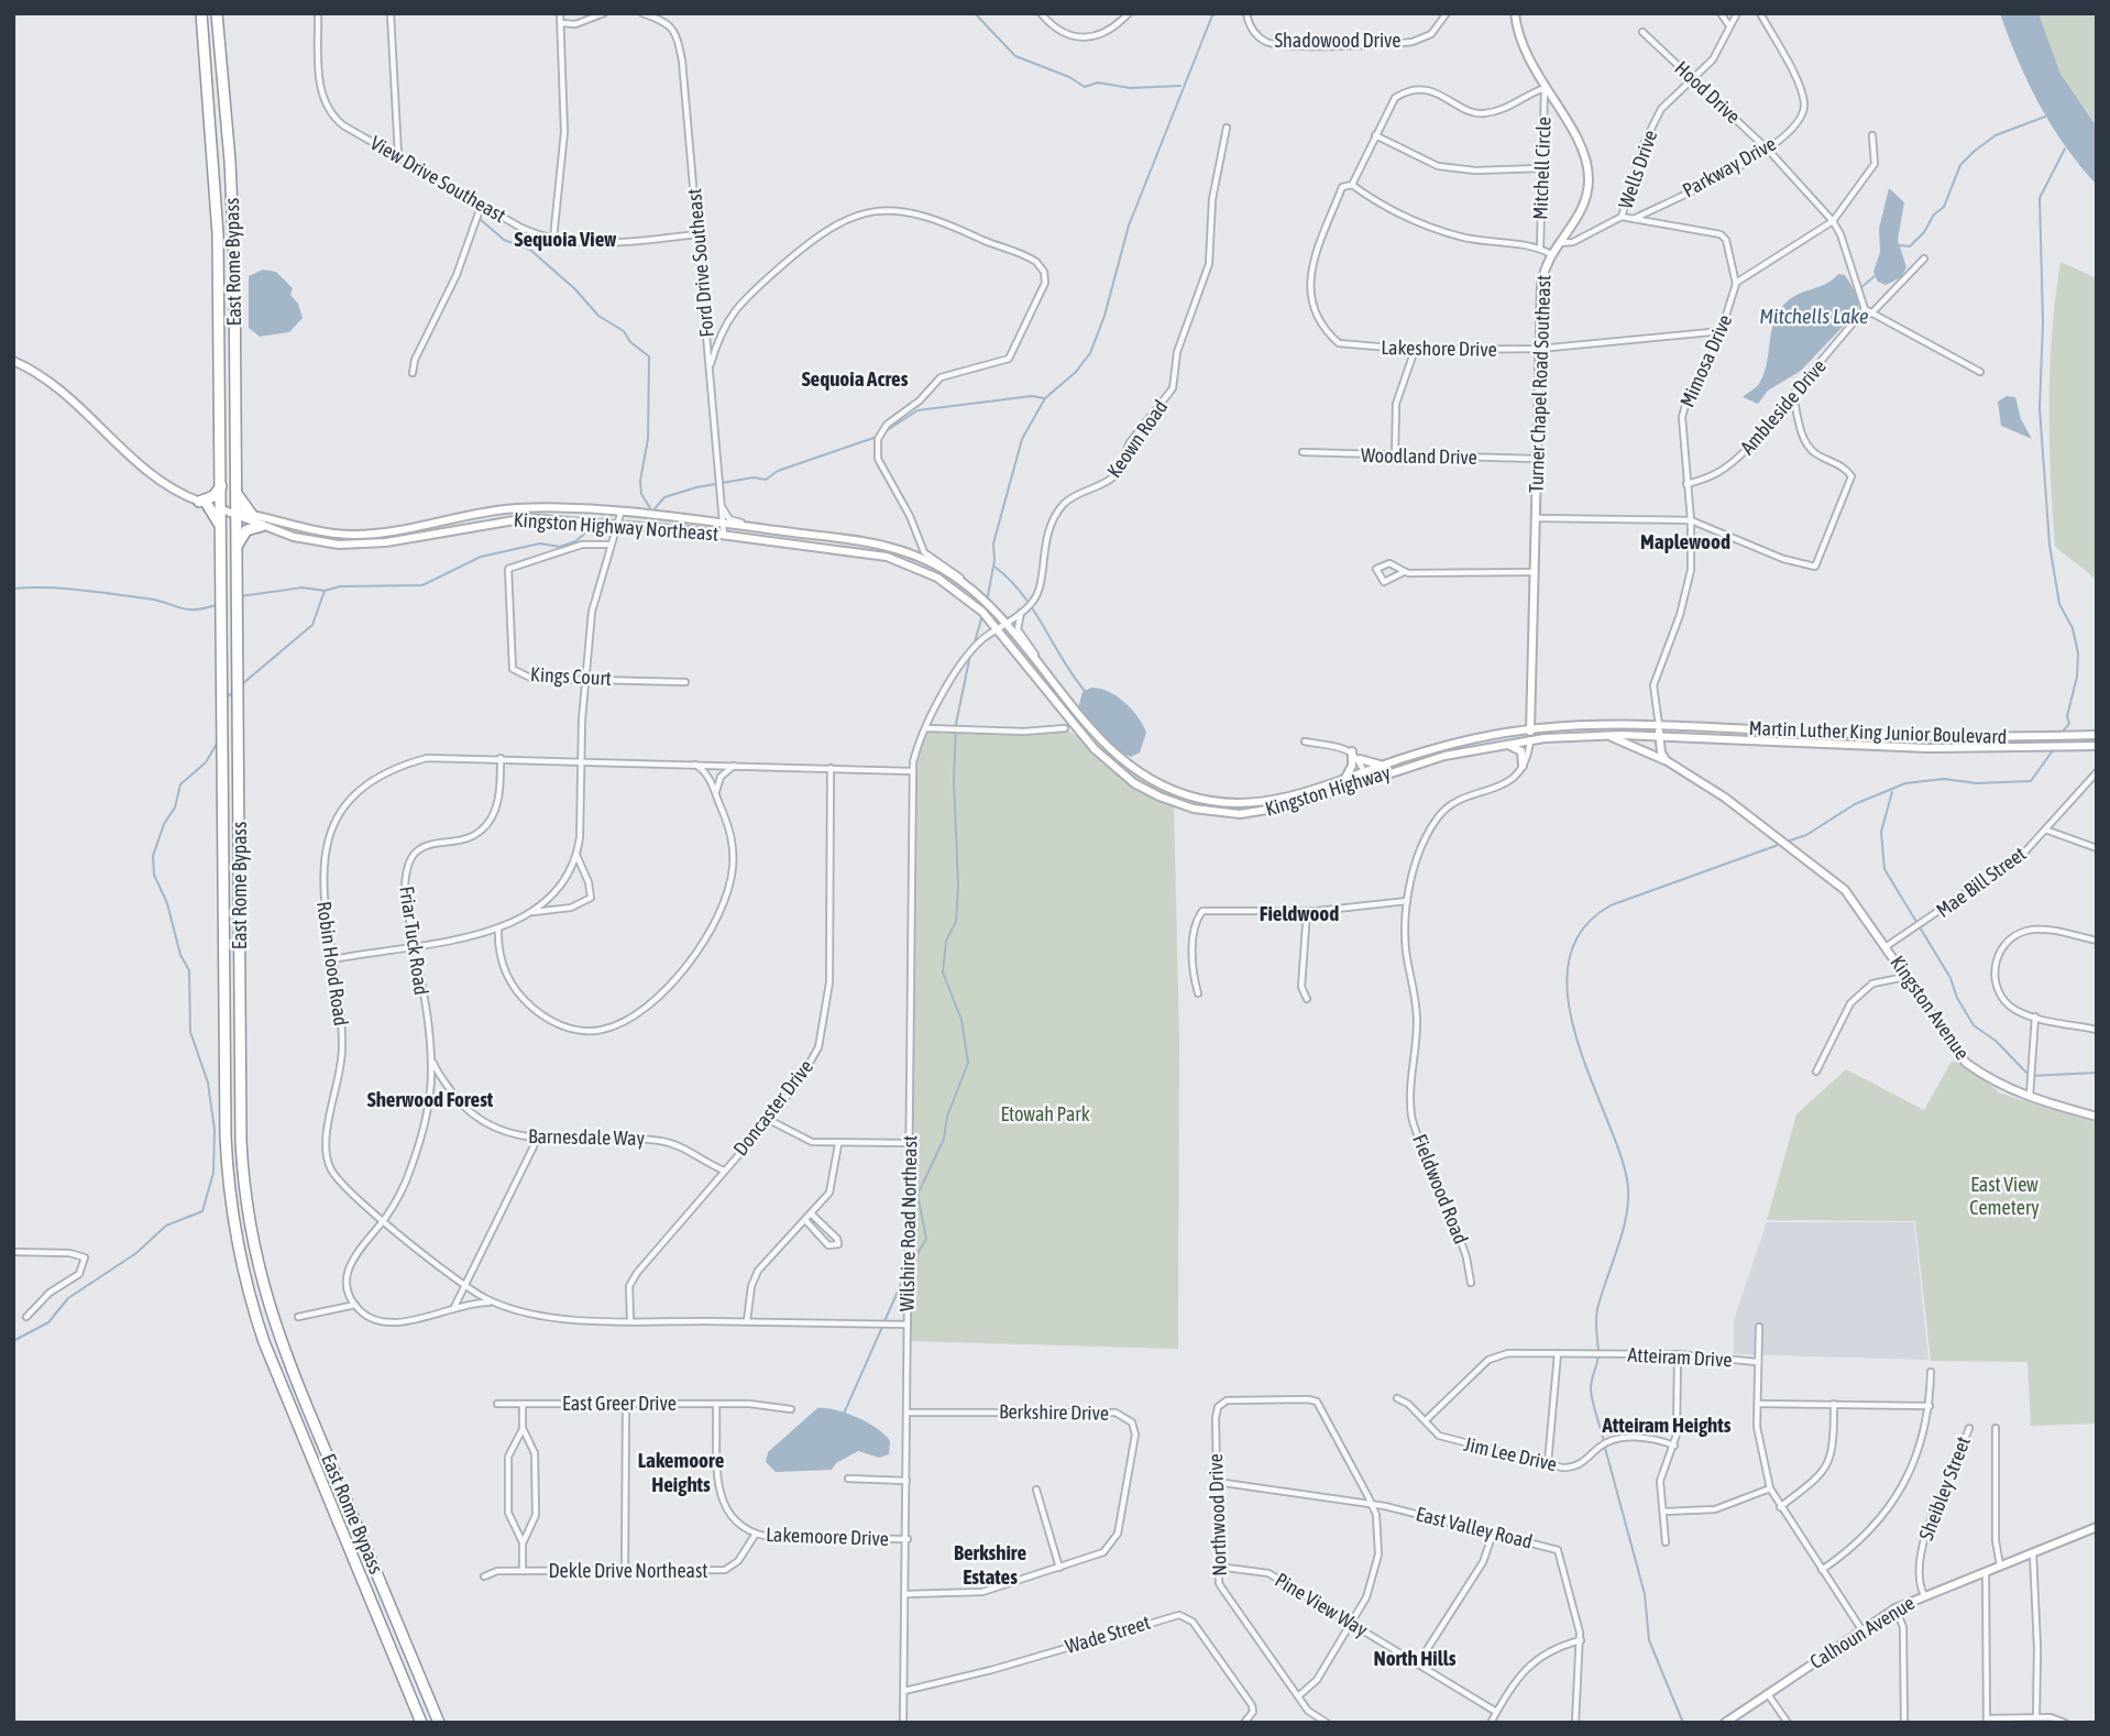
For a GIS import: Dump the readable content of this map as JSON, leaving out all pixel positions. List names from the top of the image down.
{
  "streets": {
    "highway": ["East Rome Bypass"],
    "main road": [
      "Turner Chapel Road Southeast",
      "Kingston Highway Northeast",
      "Martin Luther King Junior Boulevard",
      "Kingston Highway",
      "Kingston Avenue",
      "Calhoun Avenue"
    ],
    "street": [
      "Shadowood Drive",
      "Hood Drive",
      "Parkway Drive",
      "Mitchell Circle",
      "Wells Drive",
      "View Drive Southeast",
      "Ford Drive Southeast",
      "Lakeshore Drive",
      "Mimosa Drive",
      "Ambleside Drive",
      "Keown Road",
      "Woodland Drive",
      "Kings Court",
      "Mae Bill Street",
      "Friar Tuck Road",
      "Robin Hood Road",
      "Doncaster Drive",
      "Barnesdale Way",
      "Fieldwood Road",
      "Wilshire Road Northeast",
      "Atteiram Drive",
      "East Greer Drive",
      "Berkshire Drive",
      "Jim Lee Drive",
      "Sheibley Street",
      "Northwood Drive",
      "East Valley Road",
      "Lakemoore Drive",
      "Dekle Drive Northeast",
      "Pine View Way",
      "Wade Street"
    ]
  },
  "crossings": [
    ["Hood Drive", "Parkway Drive"],
    ["Hood Drive", "Wells Drive"],
    ["Parkway Drive", "Mimosa Drive"],
    ["Mitchell Circle", "Lakeshore Drive"],
    ["Mitchell Circle", "Turner Chapel Road Southeast"],
    ["Wells Drive", "Mimosa Drive"],
    ["View Drive Southeast", "Ford Drive Southeast"],
    ["East Rome Bypass", "Kingston Highway Northeast"],
    ["East Rome Bypass", "Kingston Highway"],
    ["Ford Drive Southeast", "Kingston Highway Northeast"],
    ["Ford Drive Southeast", "Kingston Highway"],
    ["Lakeshore Drive", "Mimosa Drive"],
    ["Lakeshore Drive", "Turner Chapel Road Southeast"],
    ["Mimosa Drive", "Ambleside Drive"],
    ["Mimosa Drive", "Martin Luther King Junior Boulevard"],
    ["Turner Chapel Road Southeast", "Woodland Drive"],
    ["Turner Chapel Road Southeast", "Kingston Highway"],
    ["Keown Road", "Kingston Highway"],
    ["Keown Road", "Wilshire Road Northeast"],
    ["Kingston Highway Northeast", "Kingston Highway"],
    ["Martin Luther King Junior Boulevard", "Kingston Highway"],
    ["Kingston Highway", "Kingston Avenue"],
    ["Kingston Highway", "Wilshire Road Northeast"],
    ["Mae Bill Street", "Kingston Avenue"],
    ["Friar Tuck Road", "Robin Hood Road"],
    ["Friar Tuck Road", "Barnesdale Way"],
    ["Robin Hood Road", "Doncaster Drive"],
    ["Robin Hood Road", "Wilshire Road Northeast"],
    ["Doncaster Drive", "Barnesdale Way"],
    ["Wilshire Road Northeast", "Berkshire Drive"],
    ["Wilshire Road Northeast", "Lakemoore Drive"],
    ["Wilshire Road Northeast", "Wade Street"],
    ["Atteiram Drive", "Jim Lee Drive"],
    ["Atteiram Drive", "Calhoun Avenue"],
    ["East Greer Drive", "Lakemoore Drive"],
    ["Sheibley Street", "Calhoun Avenue"],
    ["Northwood Drive", "East Valley Road"],
    ["Northwood Drive", "Pine View Way"],
    ["Lakemoore Drive", "Dekle Drive Northeast"]
  ],
  "districts": [
    "Sequoia View",
    "Sequoia Acres",
    "Maplewood",
    "Fieldwood",
    "Sherwood Forest",
    "Atteiram Heights",
    "Lakemoore Heights",
    "Berkshire Estates",
    "North Hills"
  ],
  "water": ["Mitchells Lake"],
  "parks": ["Etowah Park", "East View Cemetery"]
}
